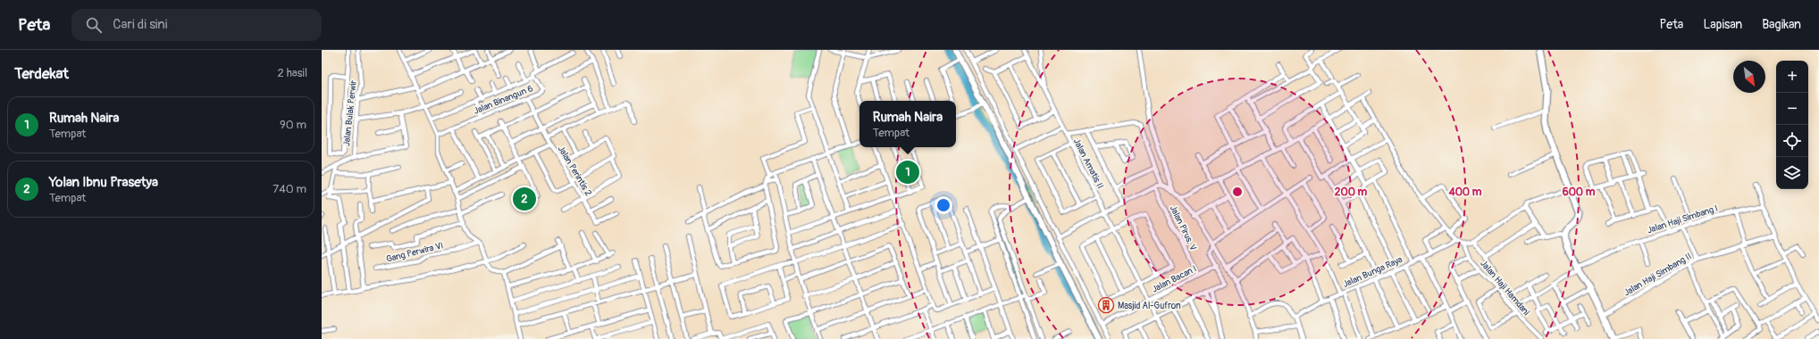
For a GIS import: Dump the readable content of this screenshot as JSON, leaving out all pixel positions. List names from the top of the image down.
{
  "streets": {
    "street": [
      "Jalan Binangun 6",
      "Jalan Bulak Perwir",
      "Jalan Amatis II",
      "Jalan Perintis 2",
      "Jalan Haji Simbang I",
      "Jalan Pirus. V",
      "Gang Perwira VI",
      "Jalan Bunga Raya",
      "Jalan Haji Simbang II",
      "Jalan Bacan I",
      "Jalan Haji Hamdani"
    ]
  },
  "crossings": [
    ["Jalan Amatis II", "Jalan Bacan I"],
    ["Jalan Pirus. V", "Jalan Bacan I"]
  ],
  "places": {
    "building": ["Masjid Al-Gufron"]
  },
  "north": "bottom right",
  "page": {
    "header": "Peta",
    "search": "Cari di sini",
    "nav": ["Peta", "Lapisan", "Bagikan"],
    "heading": ["Terdekat", "2 hasil"],
    "map_buttons": ["+", "−"],
    "list": [
      {
        "mark": "1",
        "name": "Rumah Naira",
        "note": "Tempat",
        "value": "90 m"
      },
      {
        "mark": "2",
        "name": "Yolan Ibnu Prasetya",
        "note": "Tempat",
        "value": "740 m"
      }
    ],
    "popup": ["Rumah Naira", "Tempat"],
    "pins": ["1", "2"]
  },
  "rings": ["200 m", "400 m", "600 m"]
}
